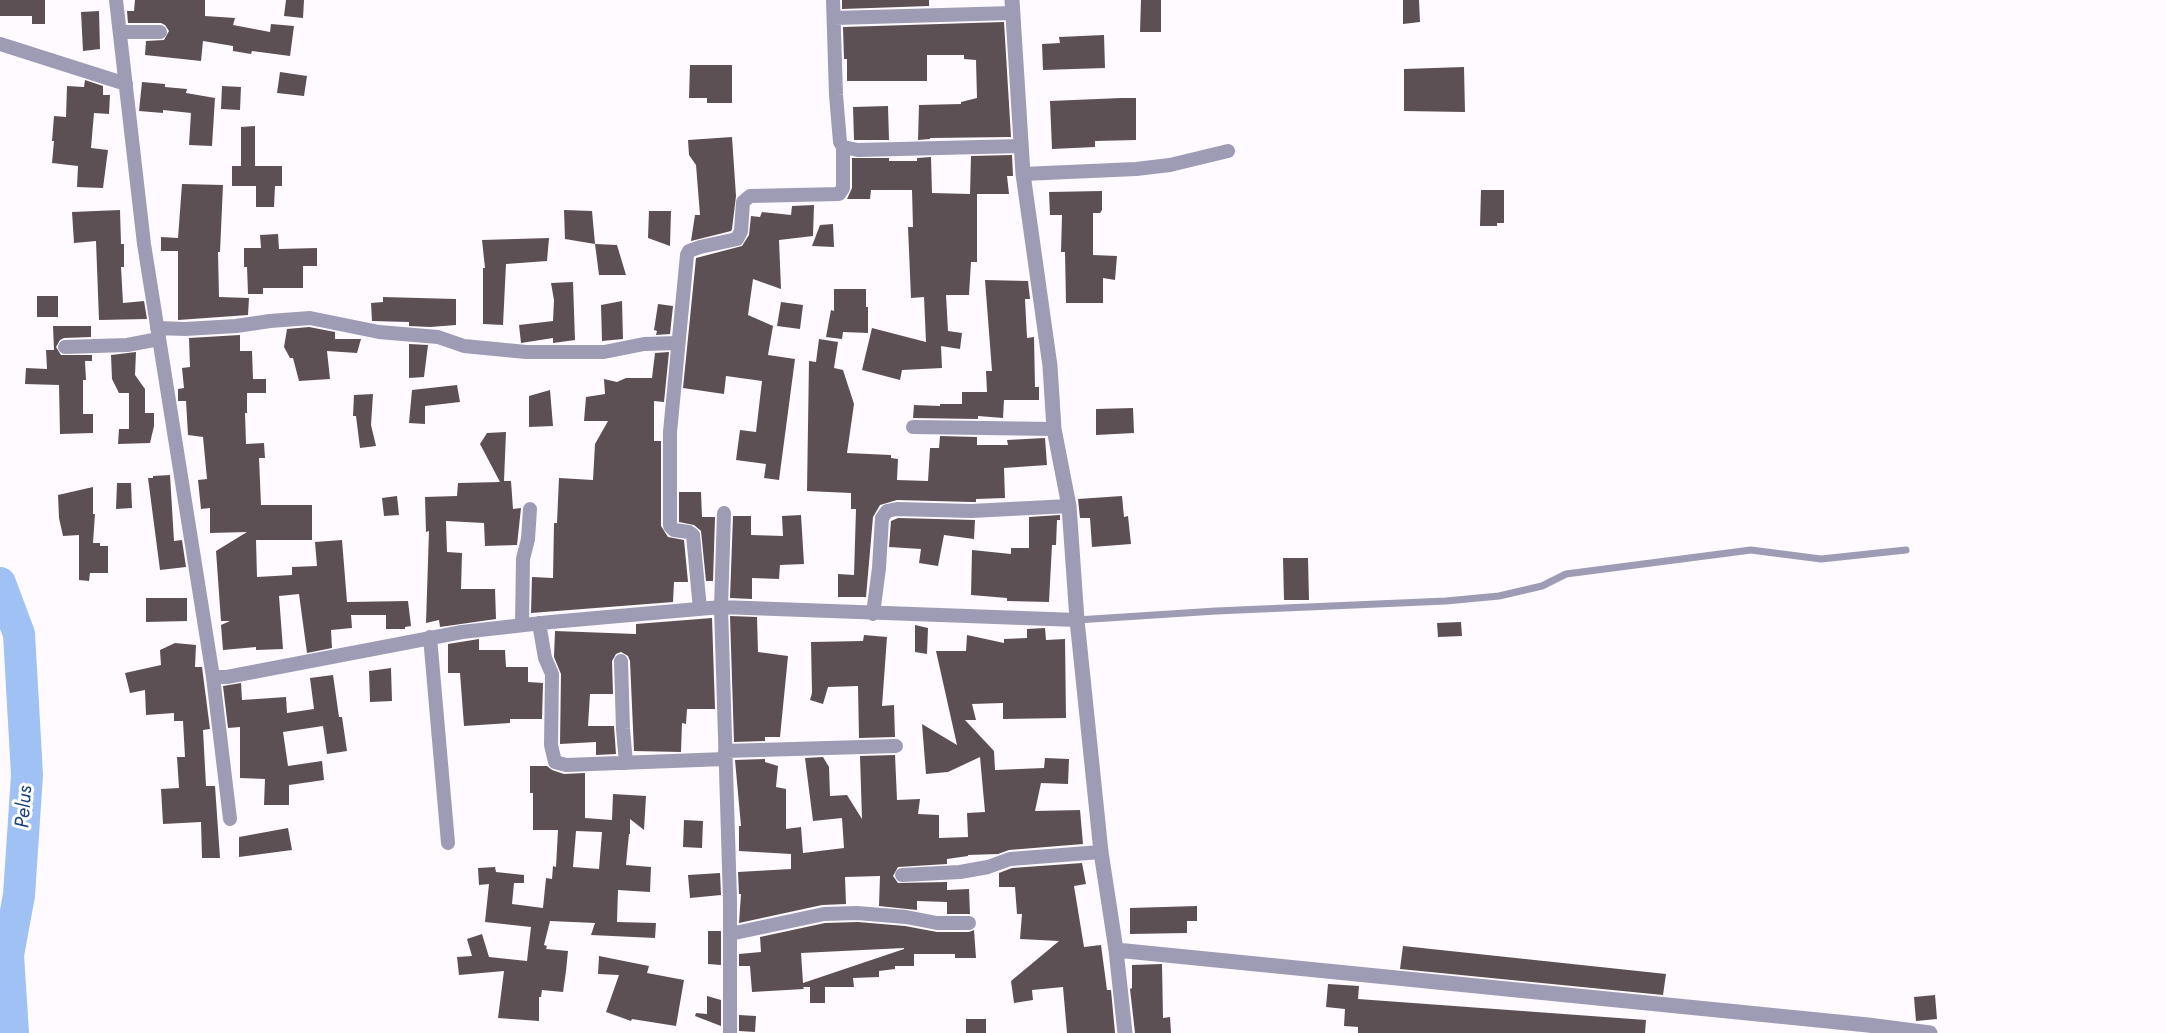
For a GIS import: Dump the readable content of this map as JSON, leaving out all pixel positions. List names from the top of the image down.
{
  "water": ["Pelus"]
}
